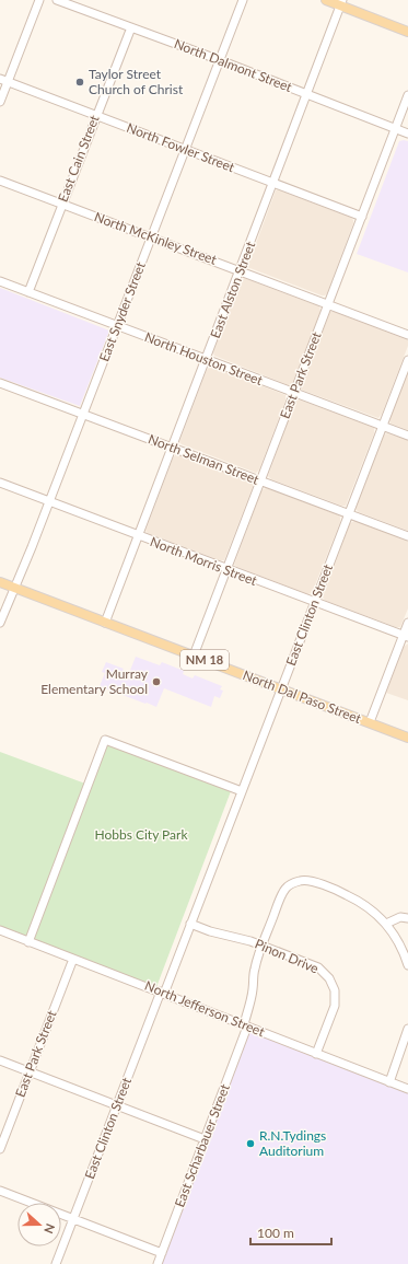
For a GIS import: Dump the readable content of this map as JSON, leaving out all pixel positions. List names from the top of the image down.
{
  "streets": {
    "main road": ["NM 18", "North Dal Paso Street"],
    "street": [
      "North Dalmont Street",
      "North Fowler Street",
      "East Cain Street",
      "North McKinley Street",
      "East Alston Street",
      "East Snyder Street",
      "North Houston Street",
      "East Park Street",
      "North Selman Street",
      "North Morris Street",
      "East Clinton Street",
      "Pinon Drive",
      "North Jefferson Street",
      "East Scharbauer Street"
    ]
  },
  "crossings": [
    ["North Dalmont Street", "East Cain Street"],
    ["North Dalmont Street", "East Alston Street"],
    ["North Dalmont Street", "East Snyder Street"],
    ["North Dalmont Street", "East Park Street"],
    ["North Fowler Street", "East Cain Street"],
    ["North Fowler Street", "East Alston Street"],
    ["North Fowler Street", "East Snyder Street"],
    ["North Fowler Street", "East Park Street"],
    ["East Cain Street", "North McKinley Street"],
    ["East Cain Street", "North Houston Street"],
    ["North McKinley Street", "East Alston Street"],
    ["North McKinley Street", "East Snyder Street"],
    ["North McKinley Street", "East Park Street"],
    ["East Alston Street", "North Houston Street"],
    ["East Alston Street", "North Selman Street"],
    ["East Alston Street", "North Morris Street"],
    ["East Alston Street", "North Dal Paso Street"],
    ["East Snyder Street", "North Houston Street"],
    ["East Snyder Street", "North Selman Street"],
    ["East Snyder Street", "North Morris Street"],
    ["East Snyder Street", "North Dal Paso Street"],
    ["North Houston Street", "East Park Street"],
    ["North Houston Street", "East Clinton Street"],
    ["East Park Street", "North Selman Street"],
    ["East Park Street", "North Morris Street"],
    ["East Park Street", "North Dal Paso Street"],
    ["East Park Street", "North Jefferson Street"],
    ["North Selman Street", "East Clinton Street"],
    ["North Morris Street", "East Clinton Street"],
    ["East Clinton Street", "North Dal Paso Street"],
    ["East Clinton Street", "Pinon Drive"],
    ["East Clinton Street", "North Jefferson Street"],
    ["Pinon Drive", "North Jefferson Street"],
    ["Pinon Drive", "East Scharbauer Street"],
    ["North Jefferson Street", "East Scharbauer Street"]
  ],
  "parks": ["Hobbs City Park"],
  "places": ["Taylor Street Church of Christ", "Murray Elementary School", "R.N.Tydings Auditorium"],
  "scale_bar": "100 m",
  "north": "right"
}
